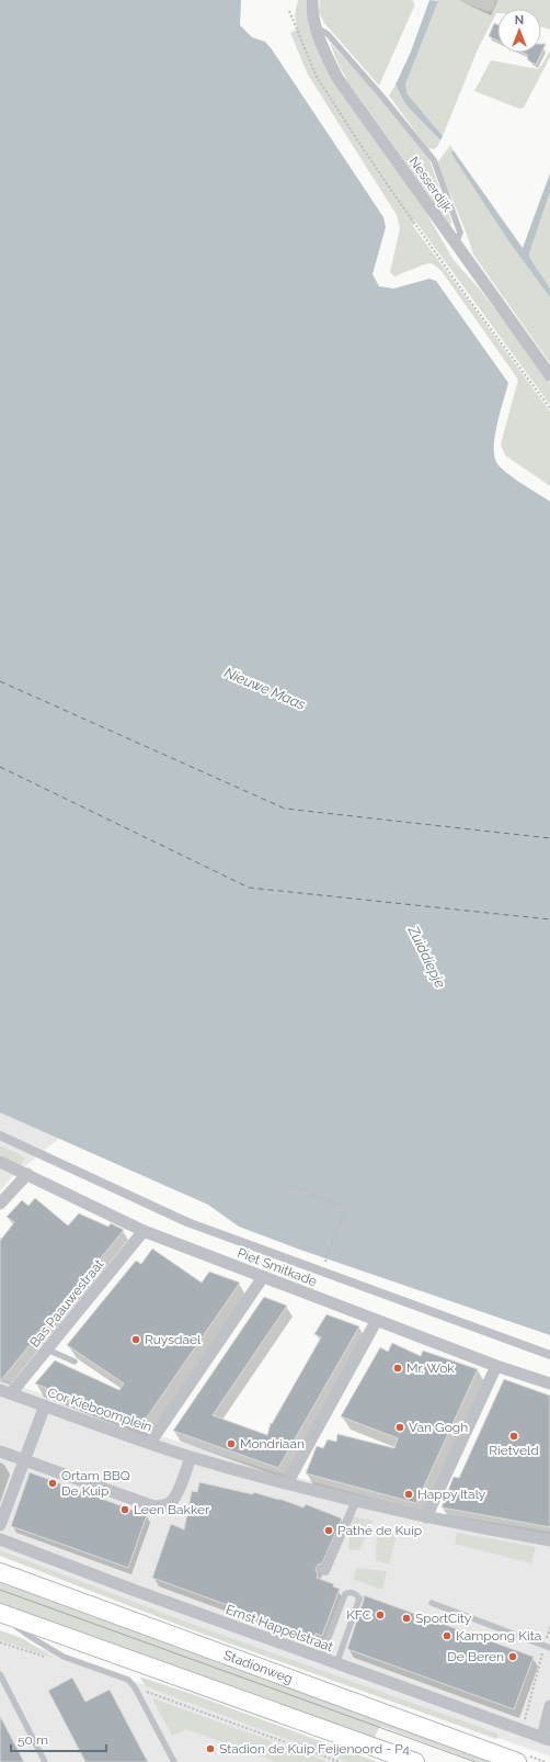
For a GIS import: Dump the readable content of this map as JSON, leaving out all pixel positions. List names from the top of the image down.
{
  "streets": {
    "main road": ["Stadionweg"],
    "street": [
      "Nesserdijk",
      "Piet Smitkade",
      "Bas Paauwestraat",
      "Cor Kieboomplein",
      "Ernst Happelstraat"
    ]
  },
  "crossings": [
    ["Piet Smitkade", "Bas Paauwestraat"],
    ["Bas Paauwestraat", "Cor Kieboomplein"]
  ],
  "water": ["Nieuwe Maas", "Zuiddiepje"],
  "places": [
    "Ruysdael",
    "Mr. Wok",
    "Van Gogh",
    "Rietveld",
    "Mondriaan",
    "Ortam BBQ De Kuip",
    "Happy Italy",
    "Leen Bakker",
    "Pathé de Kuip",
    "KFC",
    "SportCity",
    "Kampong Kita",
    "De Beren",
    "Stadion de Kuip Feijenoord - P4"
  ],
  "scale_bar": "50 m",
  "north": "top"
}
